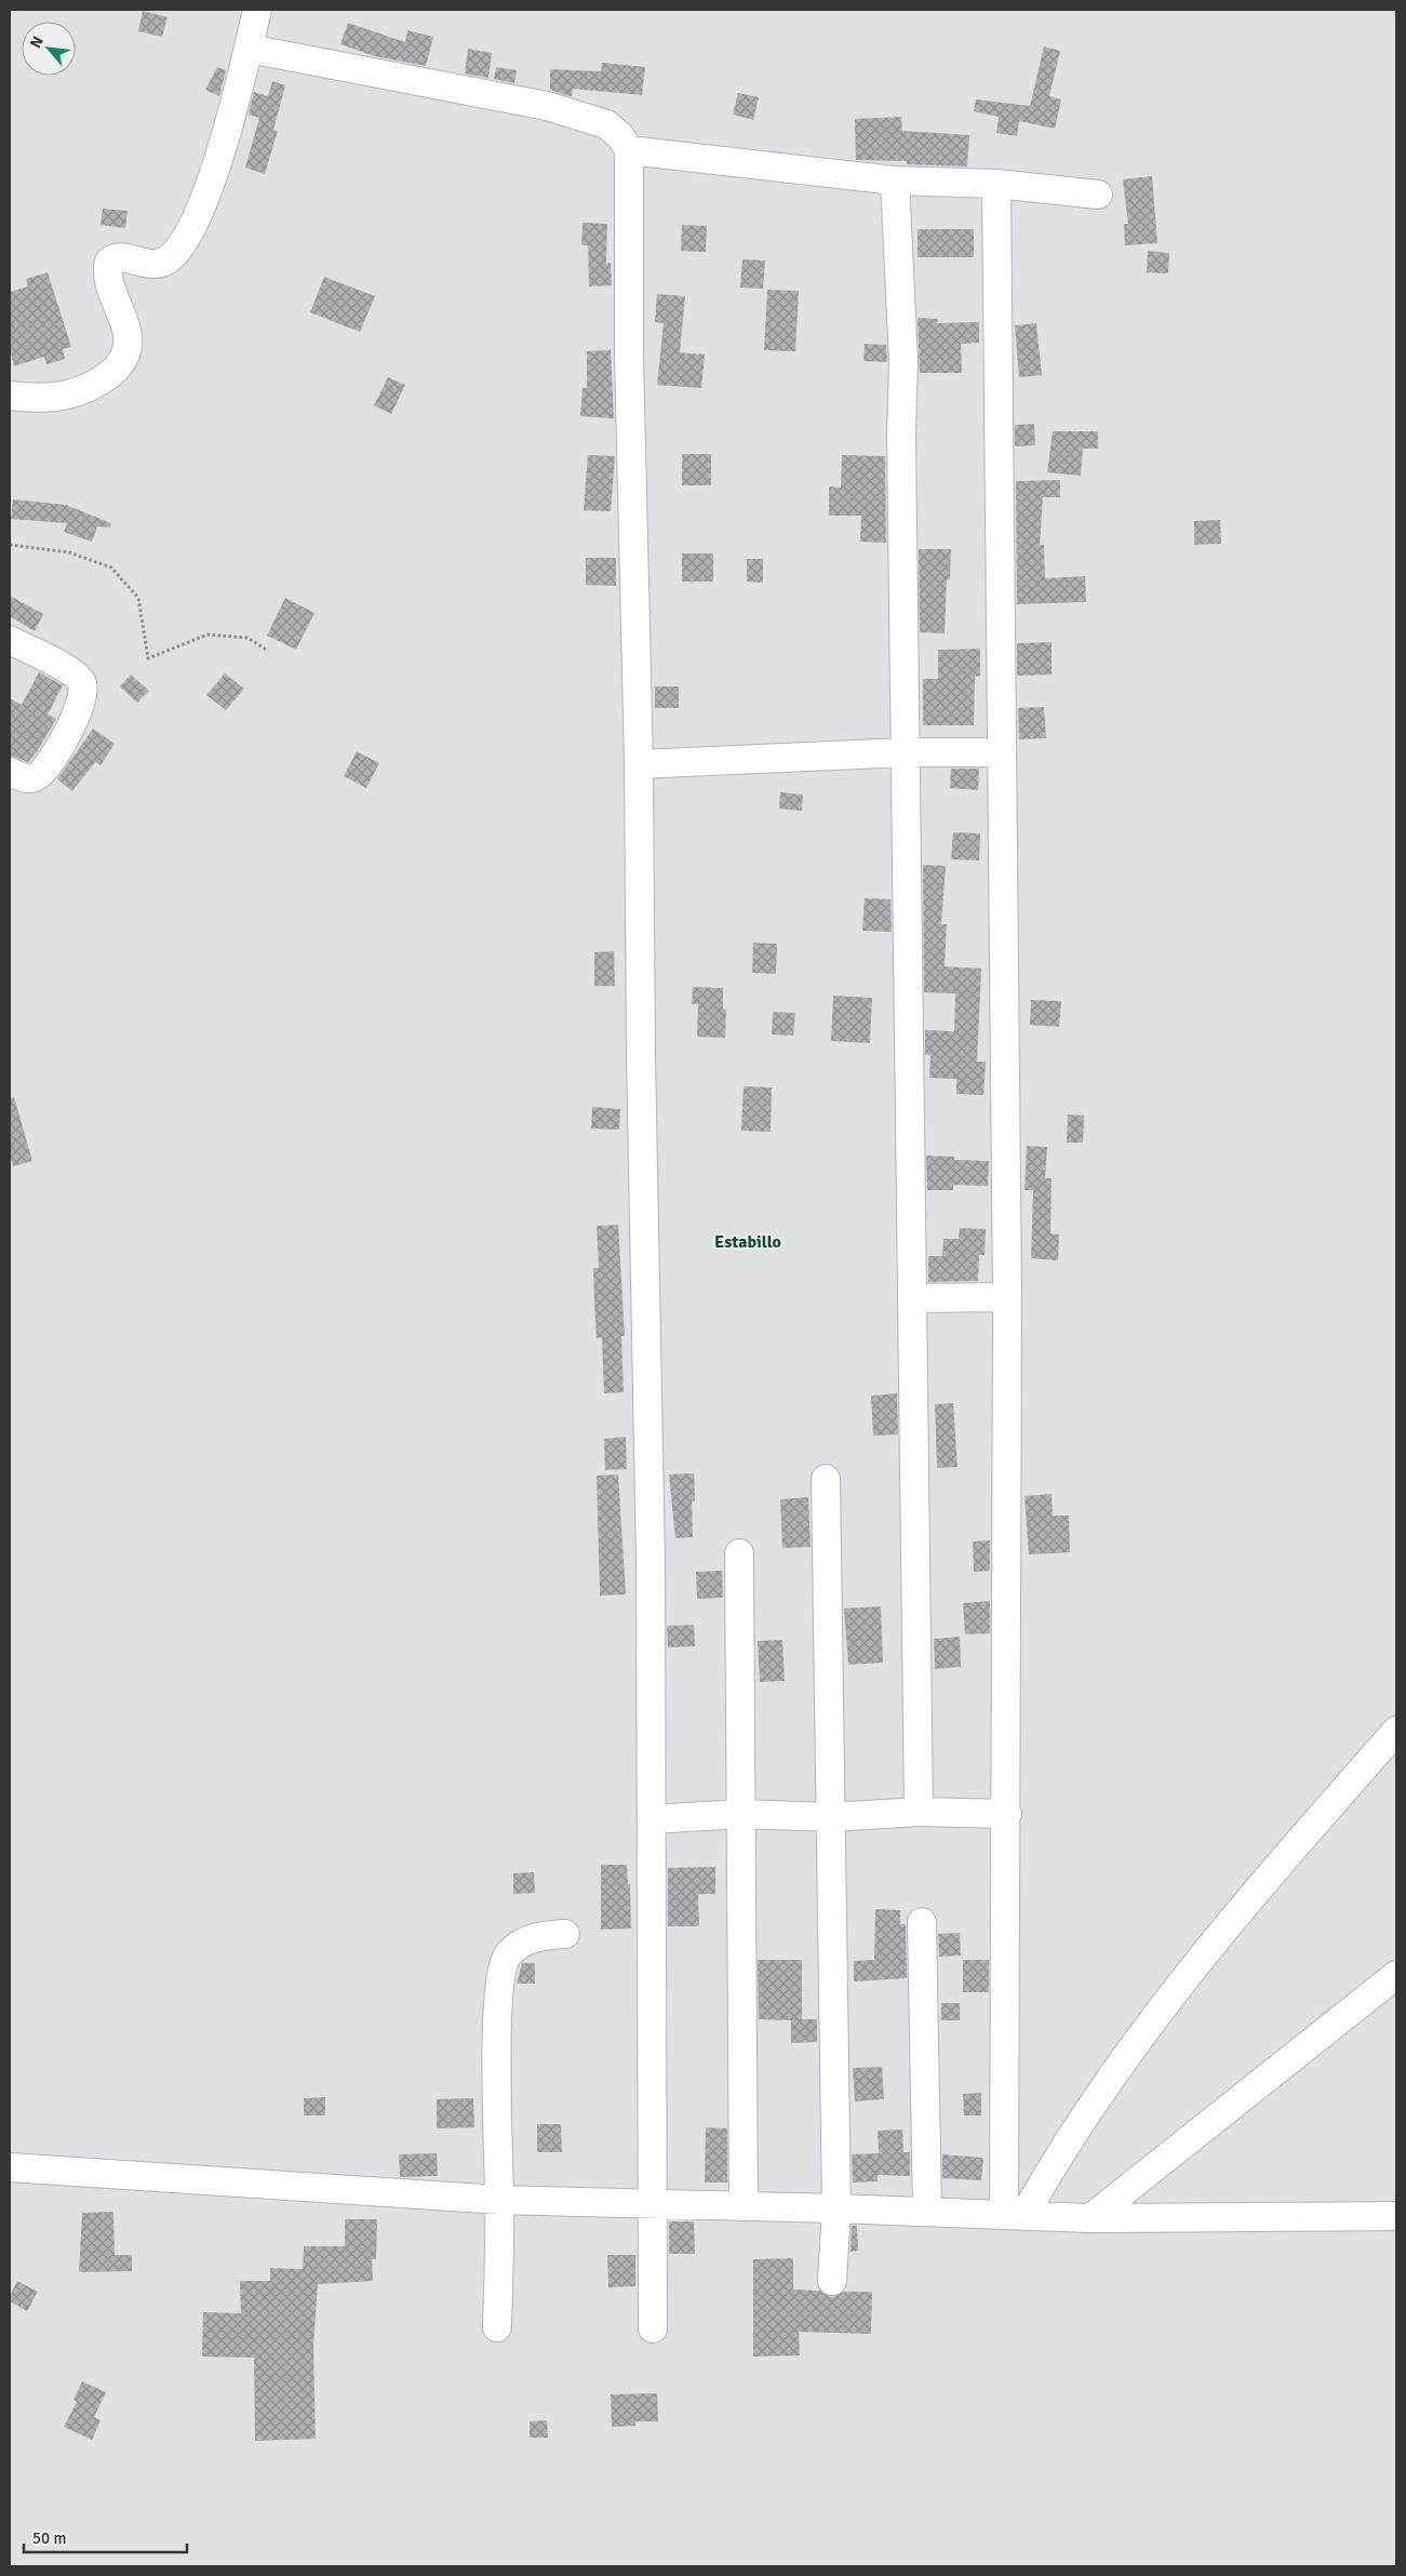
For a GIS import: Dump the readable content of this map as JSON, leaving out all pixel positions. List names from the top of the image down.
{
  "districts": ["Estabillo"],
  "scale_bar": "50 m",
  "north": "top left"
}
